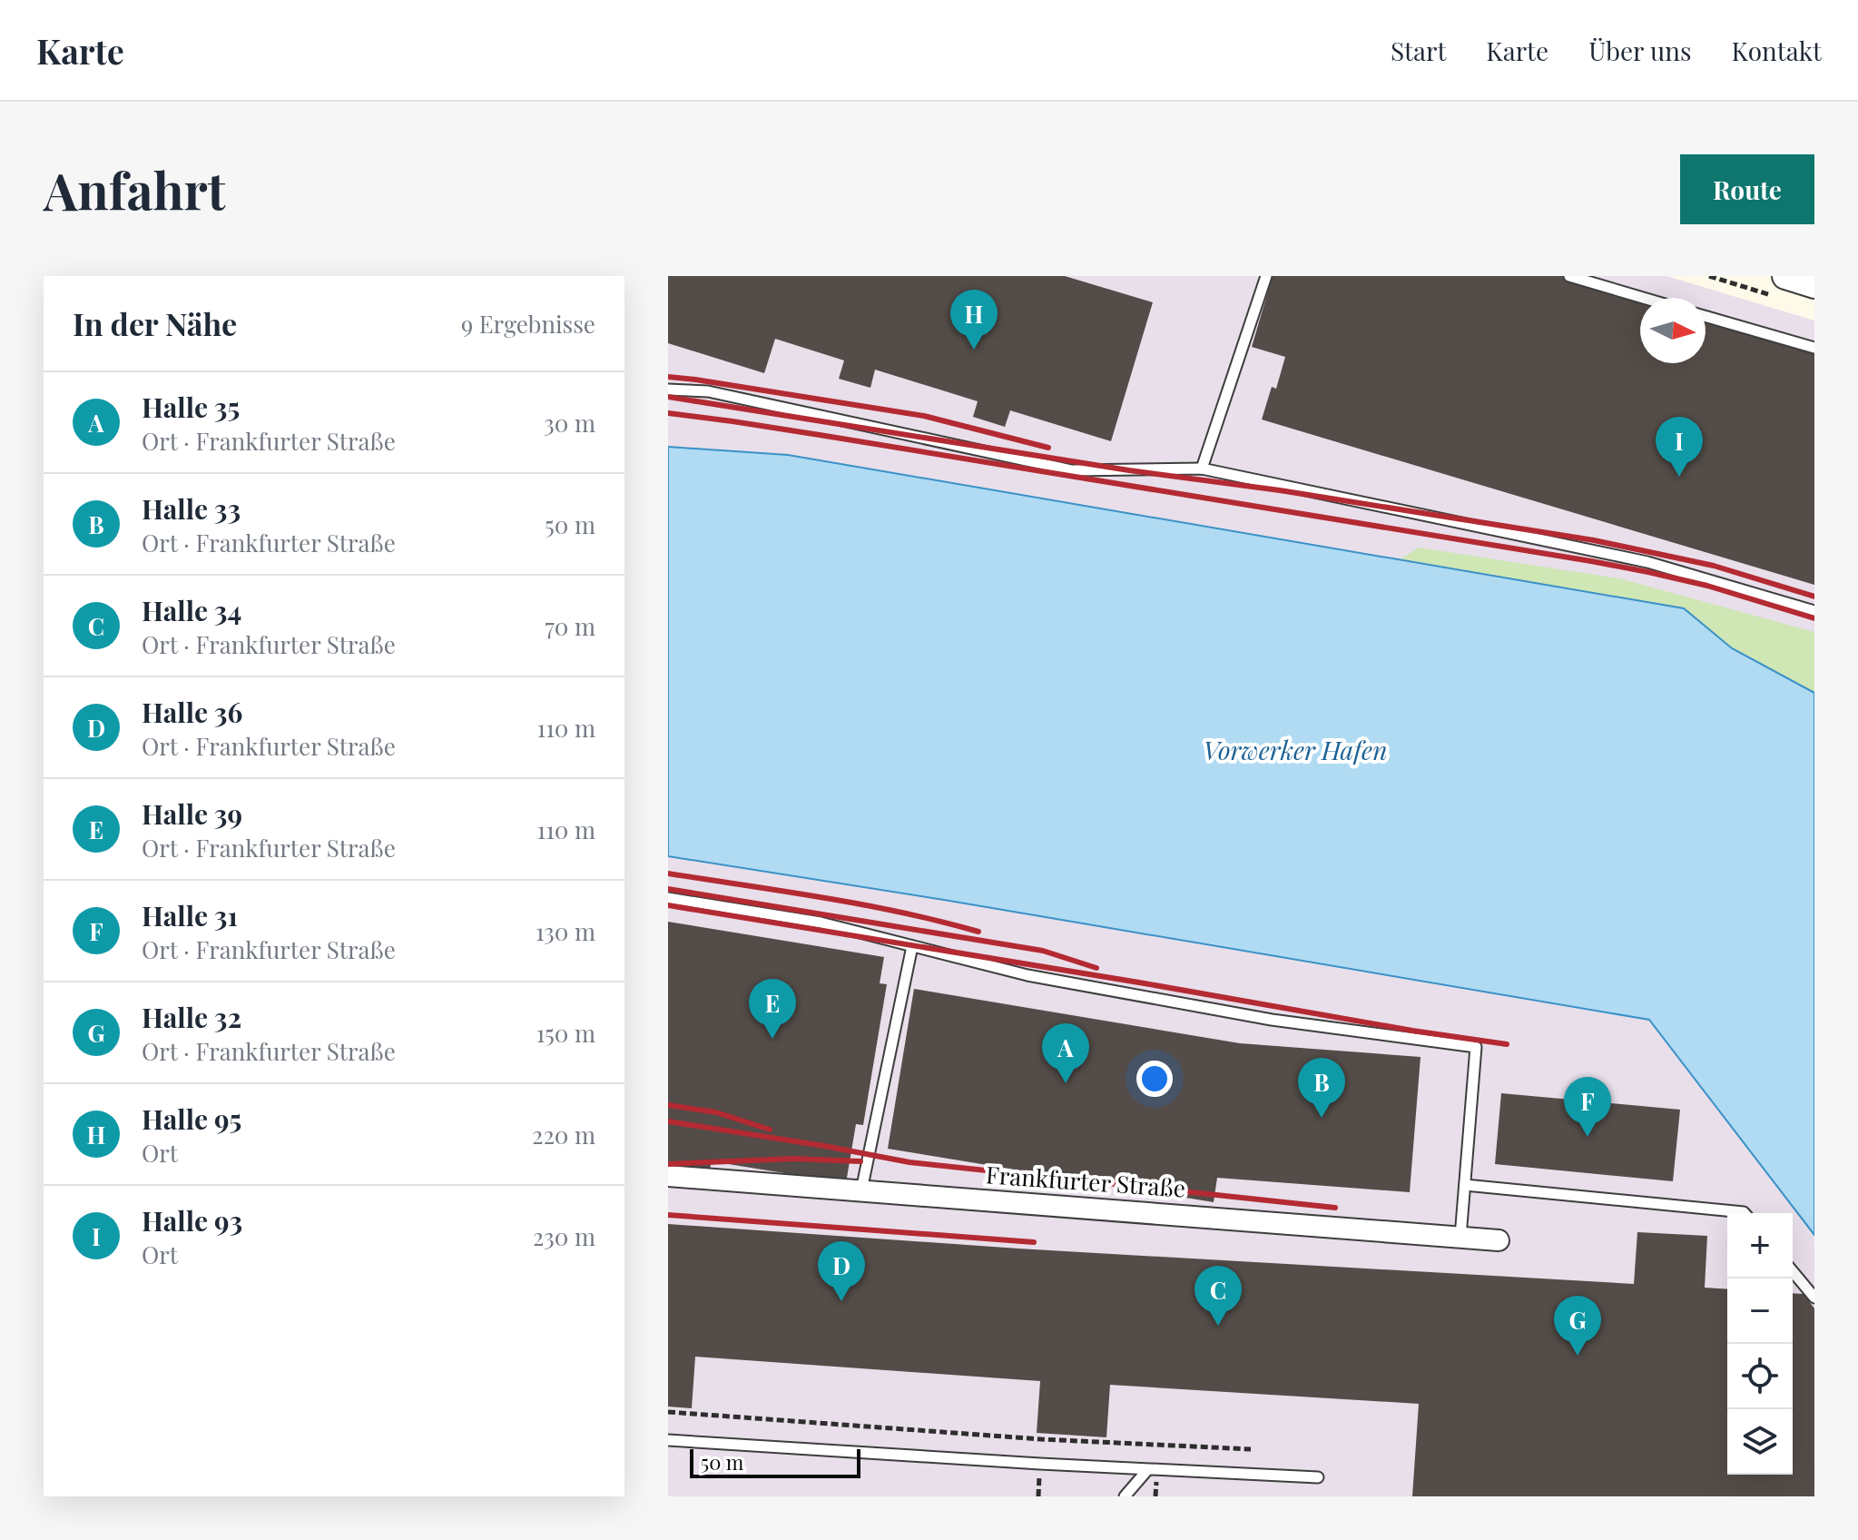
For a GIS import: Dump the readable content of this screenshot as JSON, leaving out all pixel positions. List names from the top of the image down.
{
  "streets": {
    "street": ["Frankfurter Straße"]
  },
  "water": ["Vorwerker Hafen"],
  "scale_bar": "50 m",
  "north": "right",
  "page": {
    "header": "Karte",
    "nav": [
      "Start",
      "Karte",
      "Über uns",
      "Kontakt"
    ],
    "buttons": "Route",
    "title": "Anfahrt",
    "heading": ["In der Nähe", "9 Ergebnisse"],
    "pins": [
      "H",
      "I",
      "E",
      "A",
      "B",
      "F",
      "D",
      "C",
      "G"
    ],
    "list": [
      {
        "mark": "A",
        "name": "Halle 35",
        "note": "Ort · Frankfurter Straße",
        "value": "30 m"
      },
      {
        "mark": "B",
        "name": "Halle 33",
        "note": "Ort · Frankfurter Straße",
        "value": "50 m"
      },
      {
        "mark": "C",
        "name": "Halle 34",
        "note": "Ort · Frankfurter Straße",
        "value": "70 m"
      },
      {
        "mark": "D",
        "name": "Halle 36",
        "note": "Ort · Frankfurter Straße",
        "value": "110 m"
      },
      {
        "mark": "E",
        "name": "Halle 39",
        "note": "Ort · Frankfurter Straße",
        "value": "110 m"
      },
      {
        "mark": "F",
        "name": "Halle 31",
        "note": "Ort · Frankfurter Straße",
        "value": "130 m"
      },
      {
        "mark": "G",
        "name": "Halle 32",
        "note": "Ort · Frankfurter Straße",
        "value": "150 m"
      },
      {
        "mark": "H",
        "name": "Halle 95",
        "note": "Ort",
        "value": "220 m"
      },
      {
        "mark": "I",
        "name": "Halle 93",
        "note": "Ort",
        "value": "230 m"
      }
    ],
    "map_buttons": ["+", "−"],
    "scale": "50 m"
  }
}
